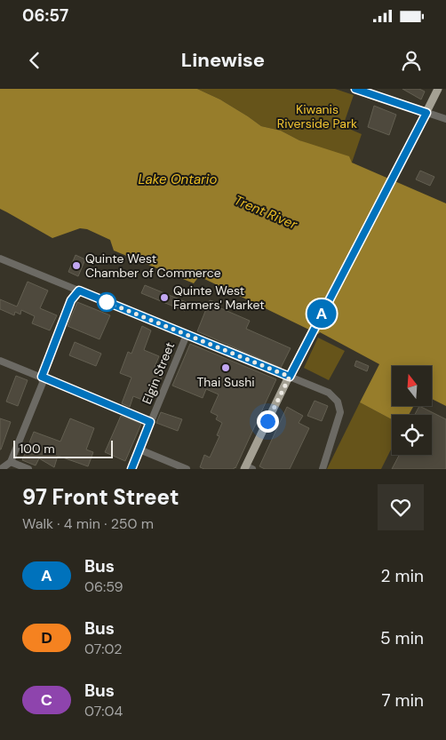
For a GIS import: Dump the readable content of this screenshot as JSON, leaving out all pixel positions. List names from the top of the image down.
{
  "streets": {
    "street": ["Elgin Street"]
  },
  "water": ["Lake Ontario", "Trent River"],
  "parks": ["Kiwanis Riverside Park"],
  "places": ["Quinte West Chamber of Commerce", "Quinte West Farmers' Market", "Thai Sushi"],
  "lines": ["bus line A"],
  "scale_bar": "100 m",
  "north": "top",
  "page": {
    "status": "06:57",
    "header": "Linewise",
    "on_map": "A",
    "scale": "100 m",
    "heading": ["97 Front Street", "Walk · 4 min · 250 m"],
    "list": [
      {
        "mark": "A",
        "name": "Bus",
        "note": "06:59",
        "value": "2 min"
      },
      {
        "mark": "D",
        "name": "Bus",
        "note": "07:02",
        "value": "5 min"
      },
      {
        "mark": "C",
        "name": "Bus",
        "note": "07:04",
        "value": "7 min"
      }
    ]
  }
}
